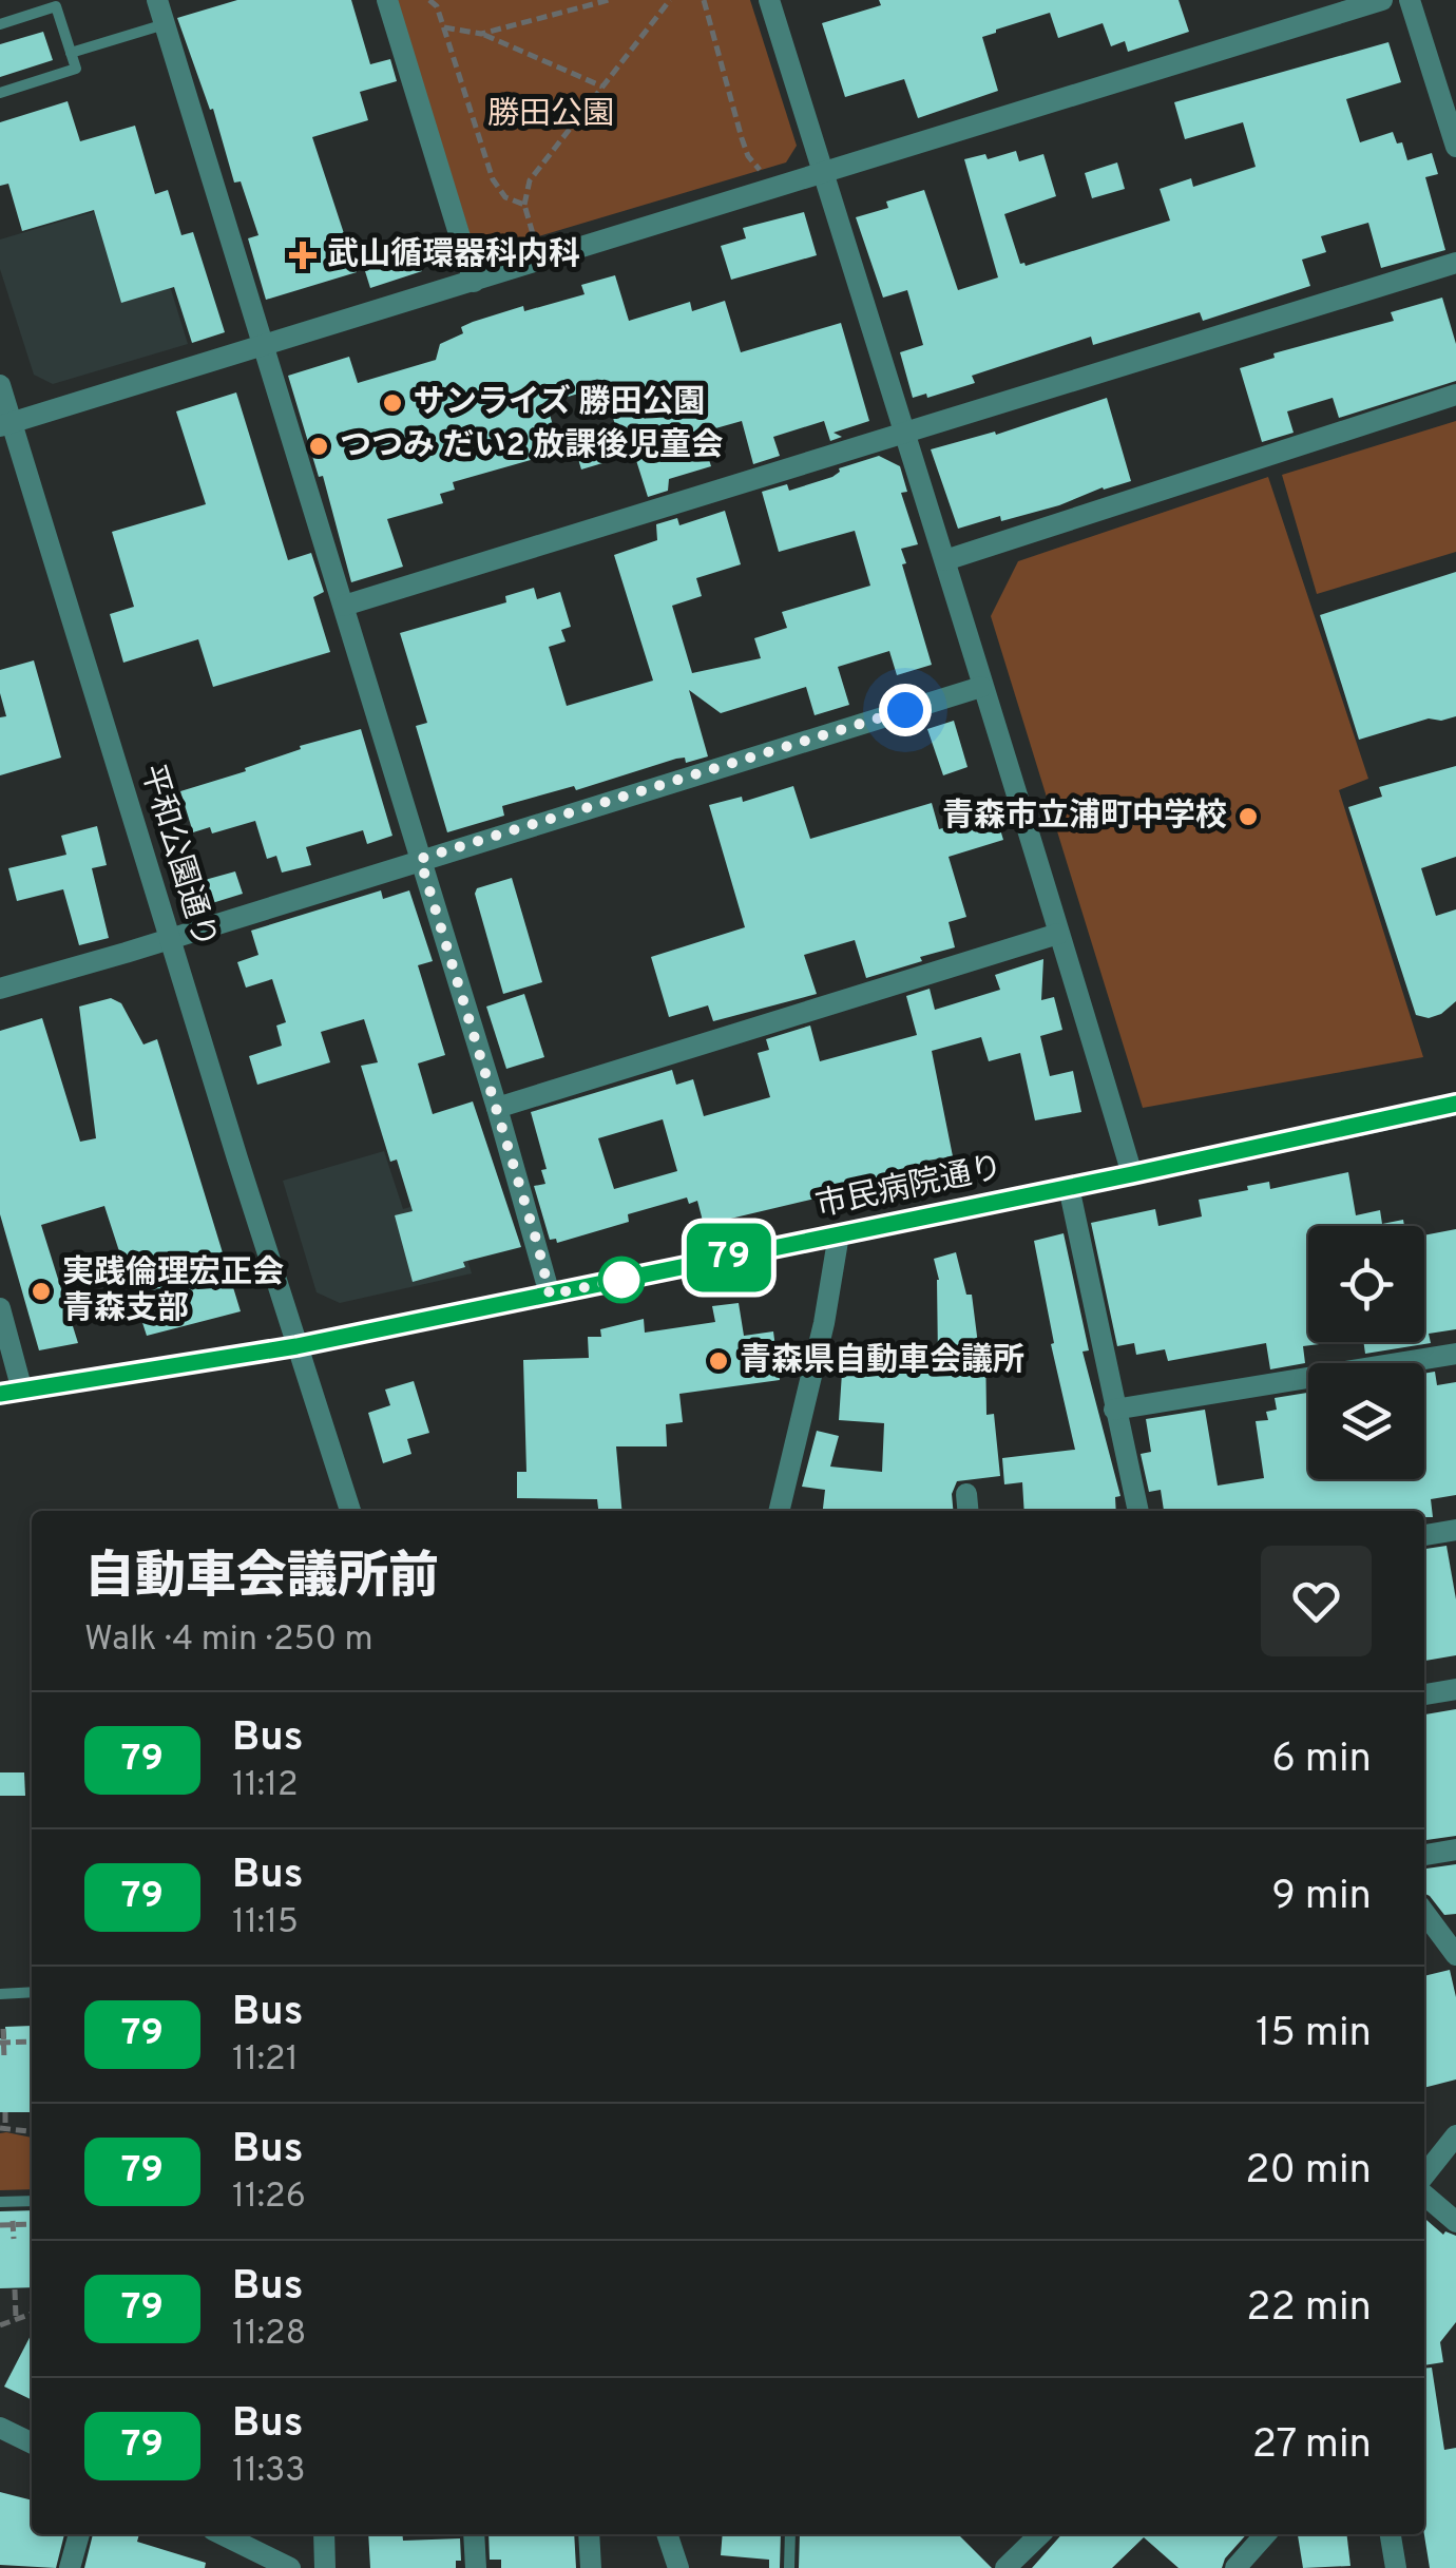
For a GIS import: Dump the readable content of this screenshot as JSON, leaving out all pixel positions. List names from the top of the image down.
{
  "streets": {
    "street": ["平和公園通り", "市民病院通り"]
  },
  "crossings": [
    ["平和公園通り", "市民病院通り"]
  ],
  "parks": ["勝田公園"],
  "places": {
    "health": ["武山循環器科内科"],
    "other": [
      "サンライズ 勝田公園",
      "つつみ だい2 放課後児童会",
      "青森市立浦町中学校",
      "実践倫理宏正会 青森支部",
      "青森県自動車会議所"
    ]
  },
  "lines": ["bus line 79"],
  "page": {
    "on_map": "79",
    "heading": ["自動車会議所前", "Walk · 4 min · 250 m"],
    "list": [
      {
        "mark": "79",
        "name": "Bus",
        "note": "11:12",
        "value": "6 min"
      },
      {
        "mark": "79",
        "name": "Bus",
        "note": "11:15",
        "value": "9 min"
      },
      {
        "mark": "79",
        "name": "Bus",
        "note": "11:21",
        "value": "15 min"
      },
      {
        "mark": "79",
        "name": "Bus",
        "note": "11:26",
        "value": "20 min"
      },
      {
        "mark": "79",
        "name": "Bus",
        "note": "11:28",
        "value": "22 min"
      },
      {
        "mark": "79",
        "name": "Bus",
        "note": "11:33",
        "value": "27 min"
      }
    ]
  }
}
